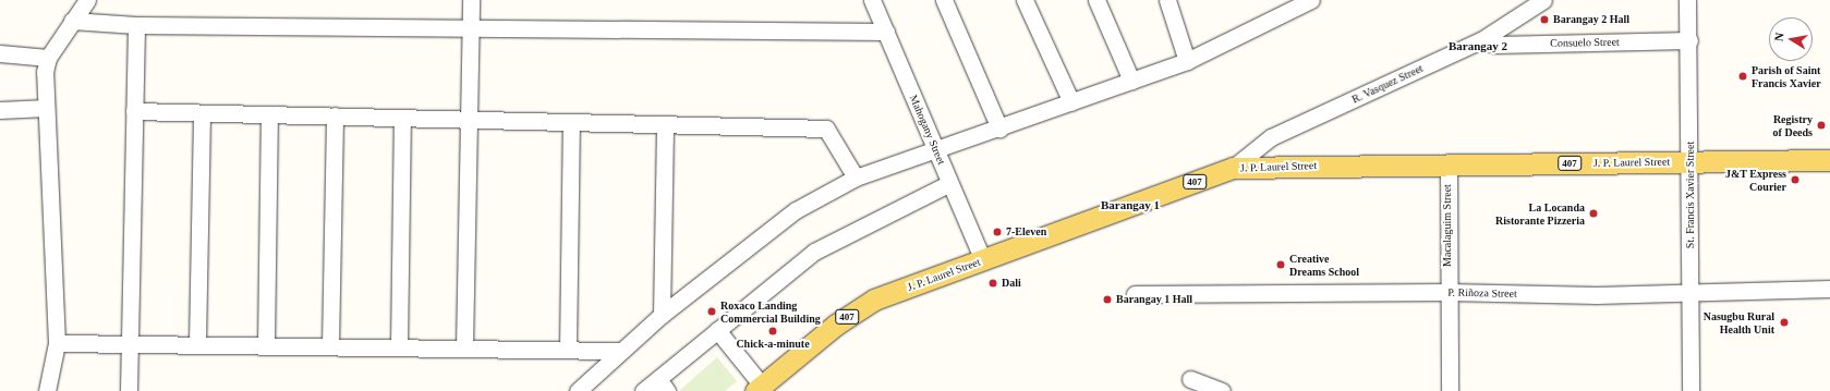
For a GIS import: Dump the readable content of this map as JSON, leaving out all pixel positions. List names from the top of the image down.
{
  "streets": {
    "main road": ["J. P. Laurel Street", "407"],
    "street": [
      "Consuelo Street",
      "R. Vasquez Street",
      "Mahogany Street",
      "St. Francis Xavier Street",
      "Macalaguim Street",
      "P. Riñoza Street"
    ]
  },
  "crossings": [
    ["Consuelo Street", "R. Vasquez Street"],
    ["Consuelo Street", "St. Francis Xavier Street"],
    ["R. Vasquez Street", "J. P. Laurel Street"],
    ["Mahogany Street", "J. P. Laurel Street"],
    ["J. P. Laurel Street", "St. Francis Xavier Street"],
    ["J. P. Laurel Street", "Macalaguim Street"],
    ["St. Francis Xavier Street", "P. Riñoza Street"],
    ["Macalaguim Street", "P. Riñoza Street"]
  ],
  "districts": ["Barangay 2", "Barangay 1"],
  "places": [
    "Barangay 2 Hall",
    "Parish of Saint Francis Xavier",
    "Registry of Deeds",
    "J&T Express Courier",
    "La Locanda Ristorante Pizzeria",
    "7-Eleven",
    "Creative Dreams School",
    "Dali",
    "Barangay 1 Hall",
    "Roxaco Landing Commercial Building",
    "Nasugbu Rural Health Unit",
    "Chick-a-minute"
  ],
  "north": "left"
}
